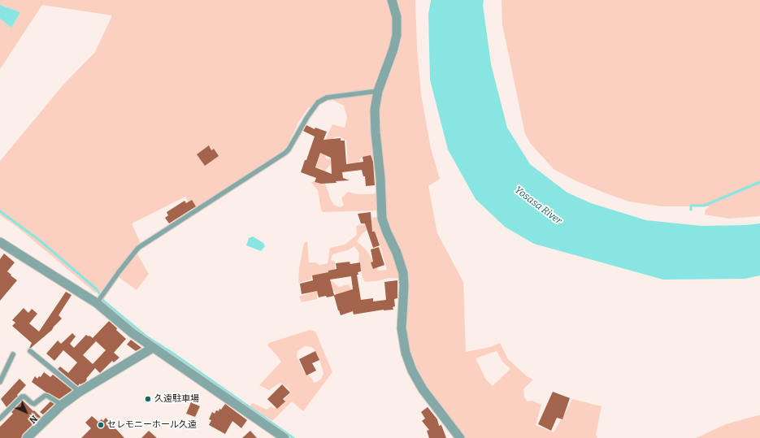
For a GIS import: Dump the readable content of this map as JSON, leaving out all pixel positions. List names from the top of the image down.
{
  "water": ["Yosasa River"],
  "places": ["久遠駐車場", "セレモニーホール久遠"],
  "north": "bottom right"
}
